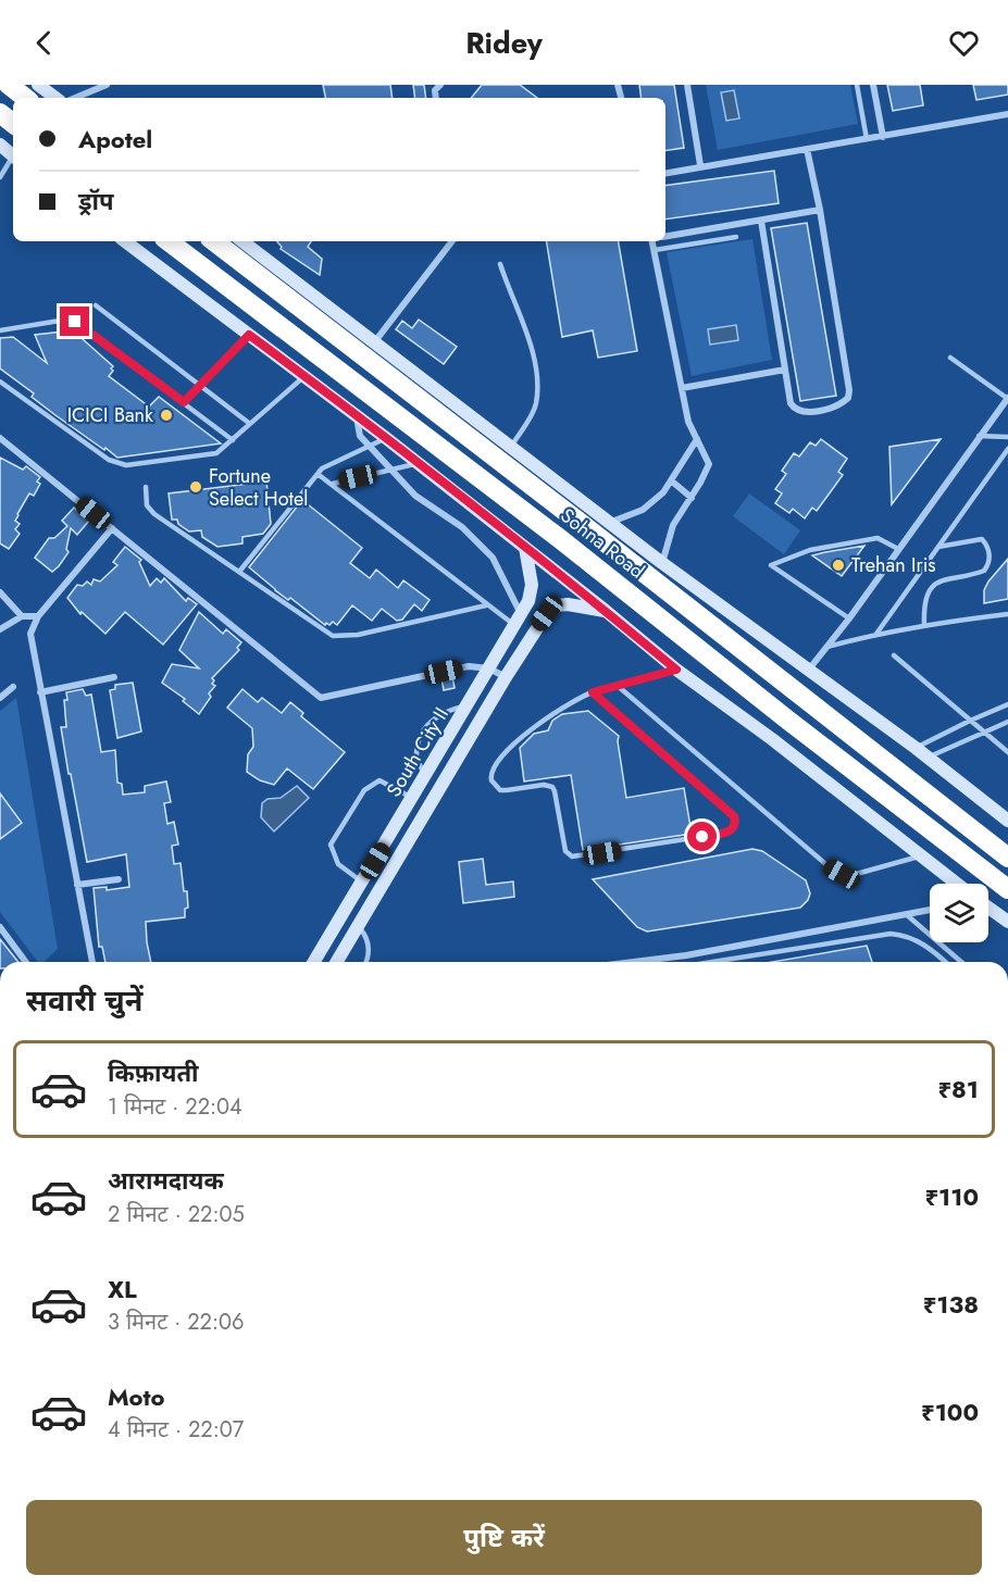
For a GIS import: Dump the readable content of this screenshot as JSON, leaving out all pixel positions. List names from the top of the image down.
{
  "streets": {
    "highway": ["Sohna Road"],
    "main road": ["South City II"]
  },
  "places": ["ICICI Bank", "Fortune Select Hotel", "Trehan Iris"],
  "page": {
    "header": "Ridey",
    "banner": ["Apotel", "ड्रॉप"],
    "heading": "सवारी चुनें",
    "list": [
      {
        "name": "किफ़ायती",
        "note": "1 मिनट · 22:04",
        "value": "₹81"
      },
      {
        "name": "आरामदायक",
        "note": "2 मिनट · 22:05",
        "value": "₹110"
      },
      {
        "name": "XL",
        "note": "3 मिनट · 22:06",
        "value": "₹138"
      },
      {
        "name": "Moto",
        "note": "4 मिनट · 22:07",
        "value": "₹100"
      }
    ],
    "buttons": "पुष्टि करें"
  }
}
